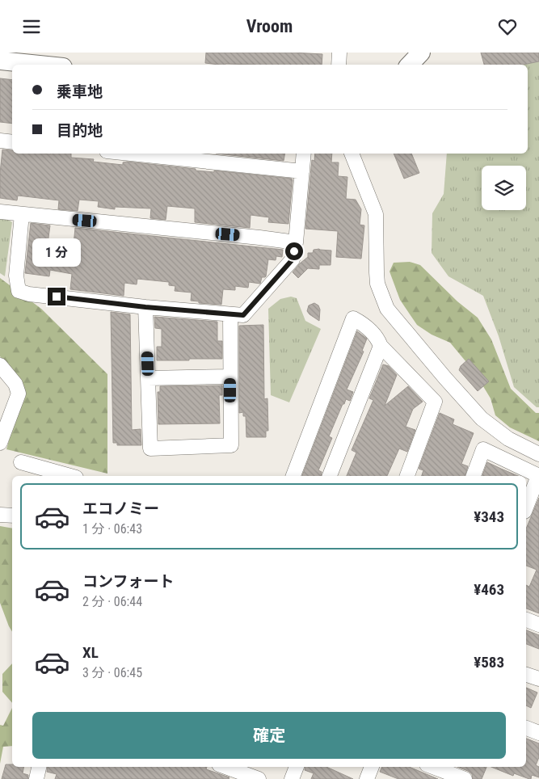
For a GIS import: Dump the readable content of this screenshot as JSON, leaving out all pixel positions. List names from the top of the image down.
{
  "page": {
    "header": "Vroom",
    "banner": ["乗車地", "目的地"],
    "bubble": "1 分",
    "list": [
      {
        "name": "エコノミー",
        "note": "1 分 · 06:43",
        "value": "¥343"
      },
      {
        "name": "コンフォート",
        "note": "2 分 · 06:44",
        "value": "¥463"
      },
      {
        "name": "XL",
        "note": "3 分 · 06:45",
        "value": "¥583"
      }
    ],
    "buttons": "確定"
  }
}
